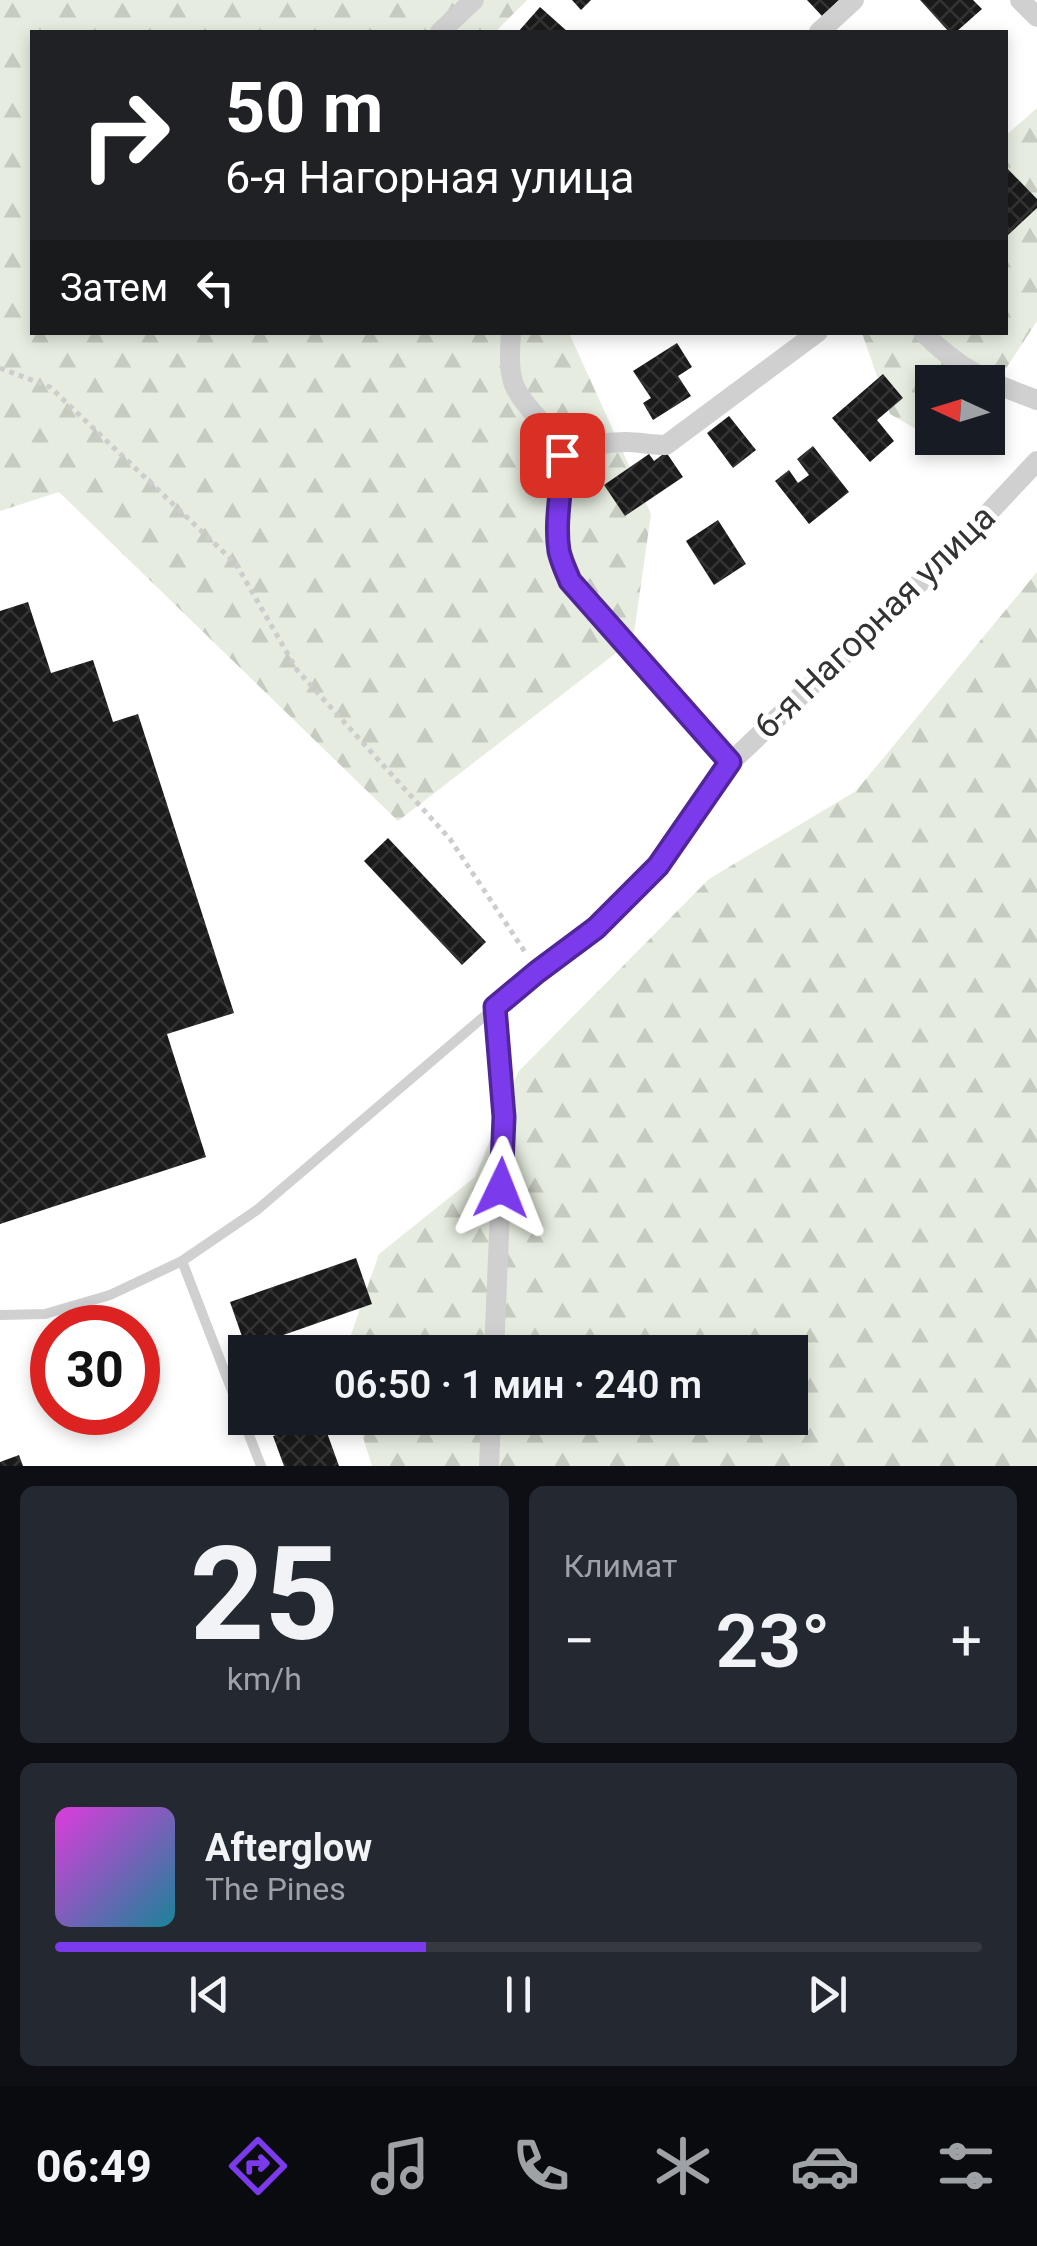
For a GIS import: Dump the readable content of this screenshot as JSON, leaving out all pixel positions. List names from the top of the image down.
{
  "streets": {
    "street": ["6-я Нагорная улица"]
  },
  "north": "left",
  "page": {
    "turn": ["50 m", "6-я Нагорная улица"],
    "then": "Затем",
    "limit": "30",
    "trip": "06:50 · 1 мин · 240 m",
    "tile": [
      ["25", "km/h"],
      "Климат"
    ],
    "heat": ["−", "23°", "+"],
    "song": ["Afterglow", "The Pines"],
    "tabs": "06:49"
  }
}
